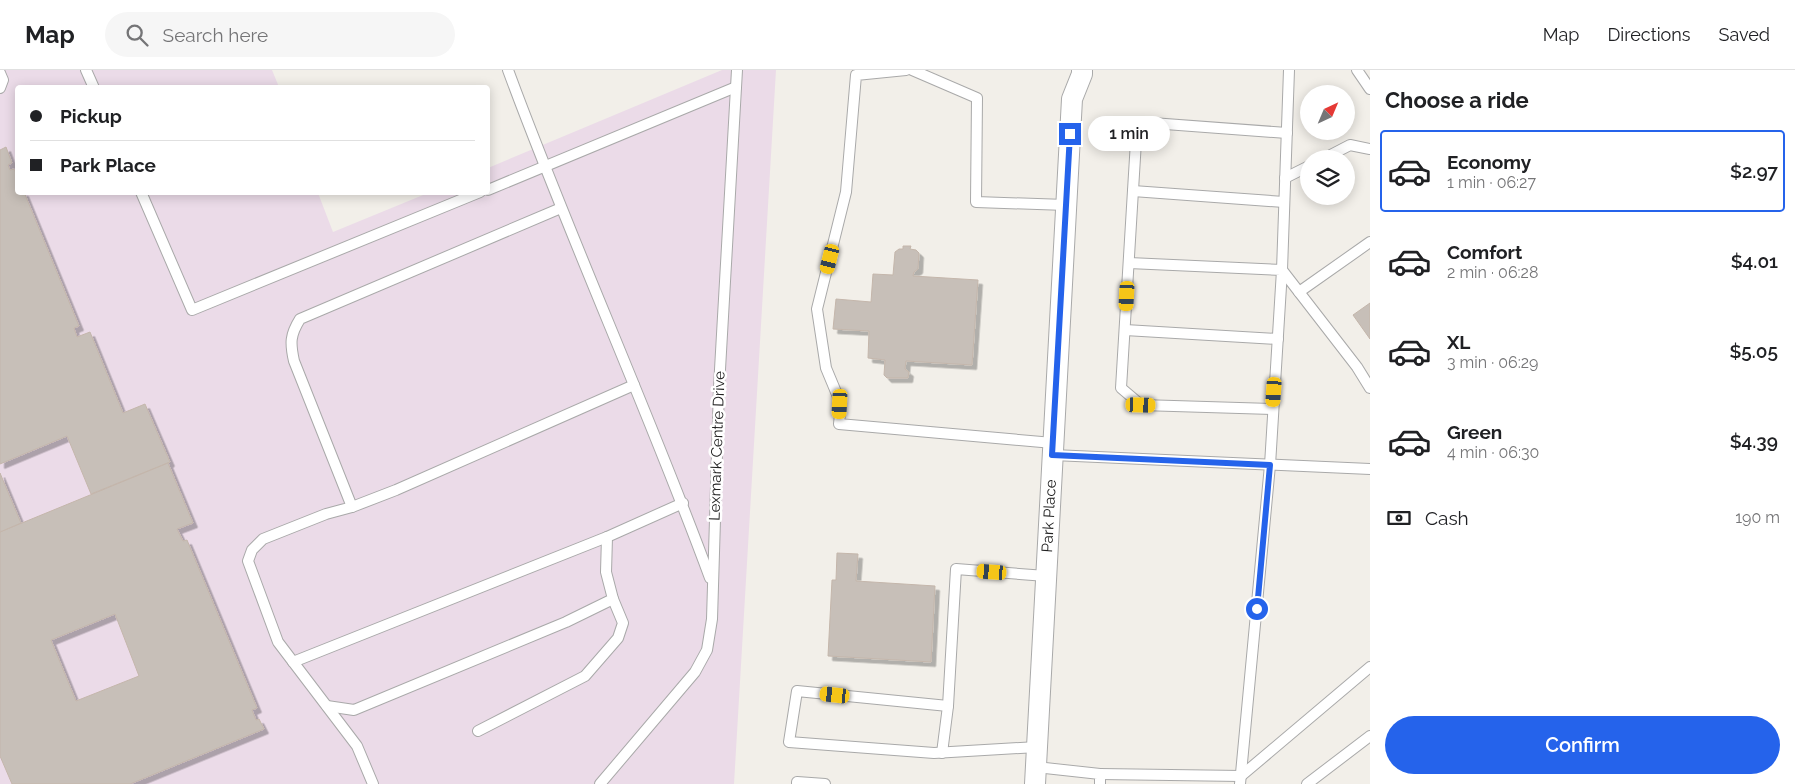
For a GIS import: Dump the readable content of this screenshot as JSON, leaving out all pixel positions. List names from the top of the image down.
{
  "streets": {
    "street": ["Park Place"],
    "lane": ["Lexmark Centre Drive"]
  },
  "north": "top right",
  "page": {
    "header": "Map",
    "search": "Search here",
    "nav": ["Map", "Directions", "Saved"],
    "heading": "Choose a ride",
    "banner": ["Pickup", "Park Place"],
    "bubble": "1 min",
    "list": [
      {
        "name": "Economy",
        "note": "1 min · 06:27",
        "value": "$2.97"
      },
      {
        "name": "Comfort",
        "note": "2 min · 06:28",
        "value": "$4.01"
      },
      {
        "name": "XL",
        "note": "3 min · 06:29",
        "value": "$5.05"
      },
      {
        "name": "Green",
        "note": "4 min · 06:30",
        "value": "$4.39"
      }
    ],
    "pay": ["Cash", "190 m"],
    "buttons": "Confirm"
  }
}
